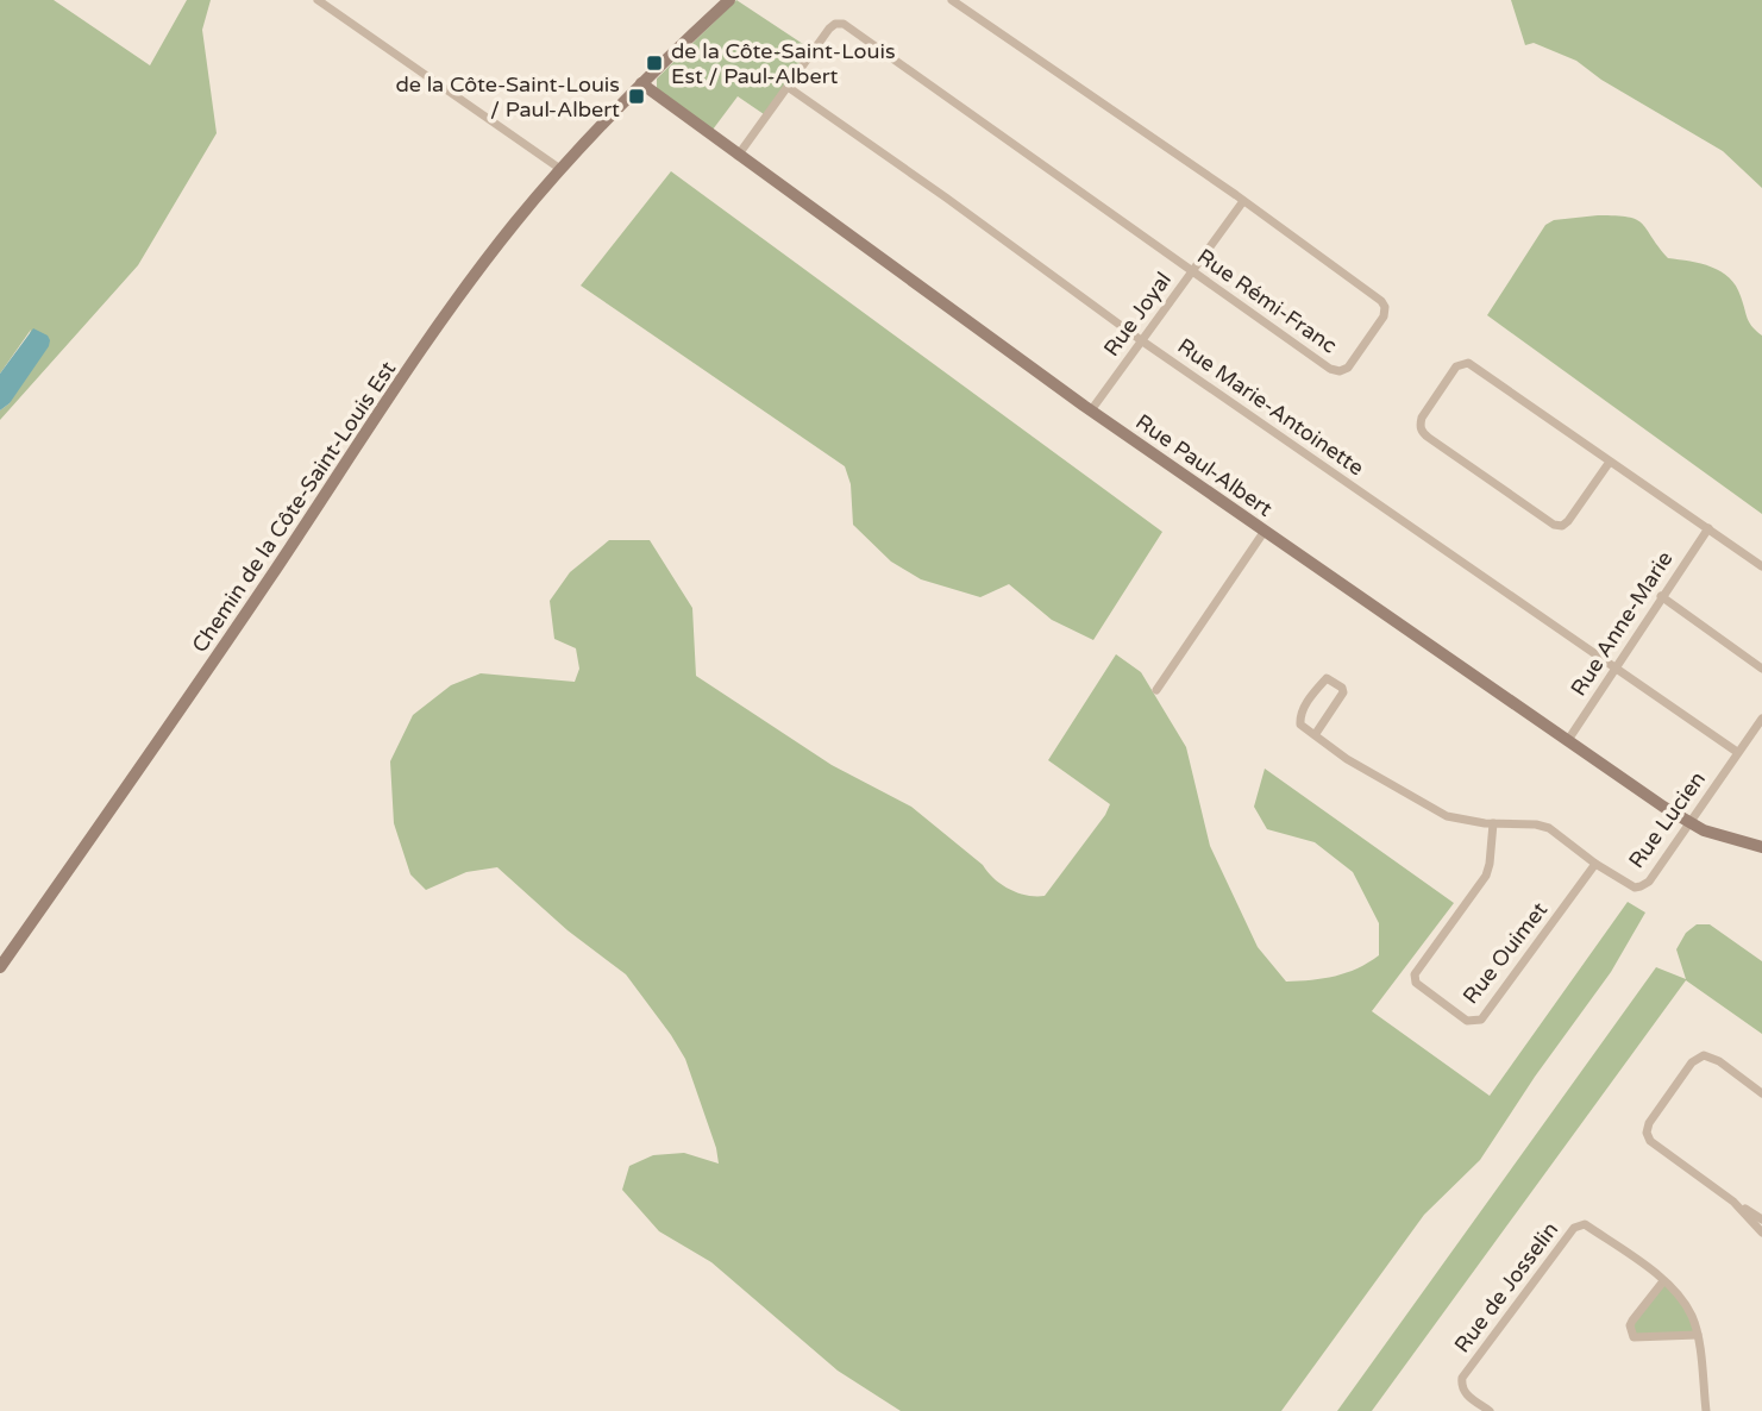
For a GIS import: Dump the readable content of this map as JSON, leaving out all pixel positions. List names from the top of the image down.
{
  "streets": {
    "street": [
      "Rue Rémi-Franc",
      "Rue Joyal",
      "Rue Marie-Antoinette",
      "Rue Paul-Albert",
      "Chemin de la Côte-Saint-Louis Est",
      "Rue Anne-Marie",
      "Rue Lucien",
      "Rue Ouimet",
      "Rue de Josselin"
    ]
  },
  "crossings": [
    ["Rue Rémi-Franc", "Rue Joyal"],
    ["Rue Rémi-Franc", "Rue Marie-Antoinette"],
    ["Rue Joyal", "Rue Marie-Antoinette"],
    ["Rue Joyal", "Rue Paul-Albert"],
    ["Rue Marie-Antoinette", "Rue Anne-Marie"],
    ["Rue Marie-Antoinette", "Rue Lucien"],
    ["Rue Paul-Albert", "Chemin de la Côte-Saint-Louis Est"],
    ["Rue Paul-Albert", "Rue Anne-Marie"],
    ["Rue Paul-Albert", "Rue Lucien"],
    ["Rue Lucien", "Rue Ouimet"]
  ],
  "places": {
    "transit": ["de la Côte-Saint-Louis Est / Paul-Albert", "de la Côte-Saint-Louis / Paul-Albert"]
  }
}
